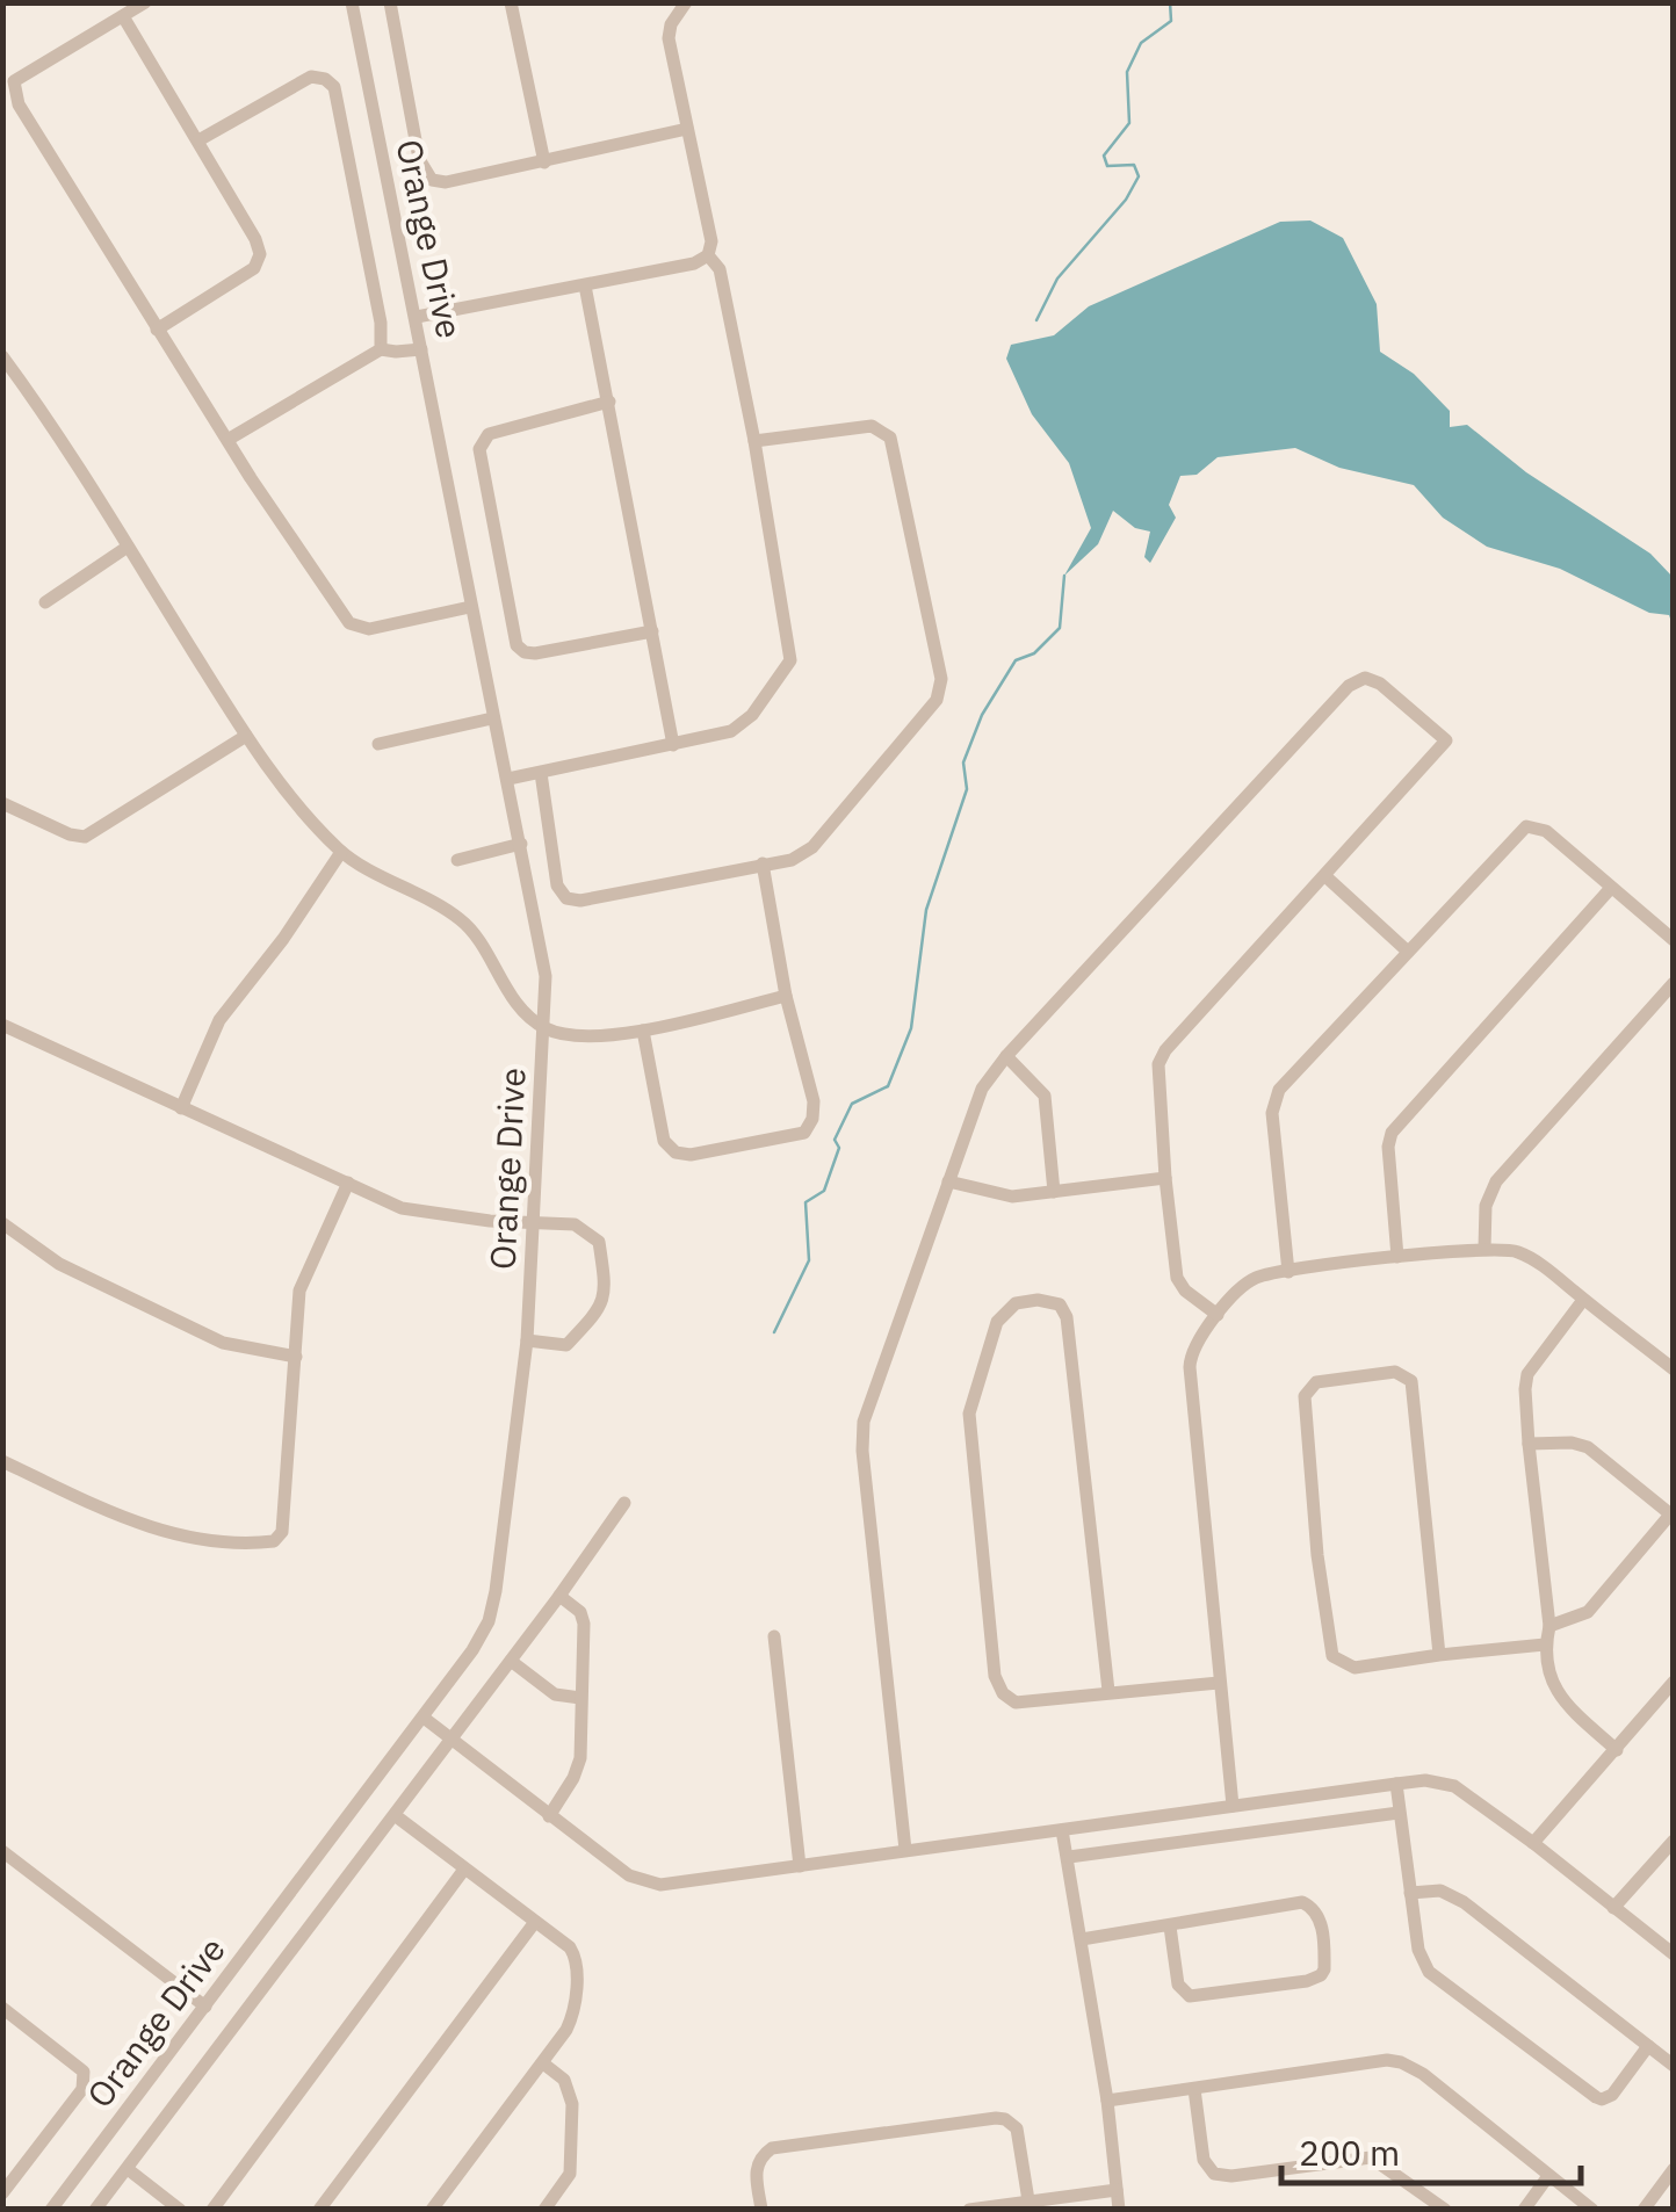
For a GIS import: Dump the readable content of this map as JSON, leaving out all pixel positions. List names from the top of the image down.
{
  "streets": {
    "street": ["Orange Drive"]
  },
  "scale_bar": "200 m"
}
